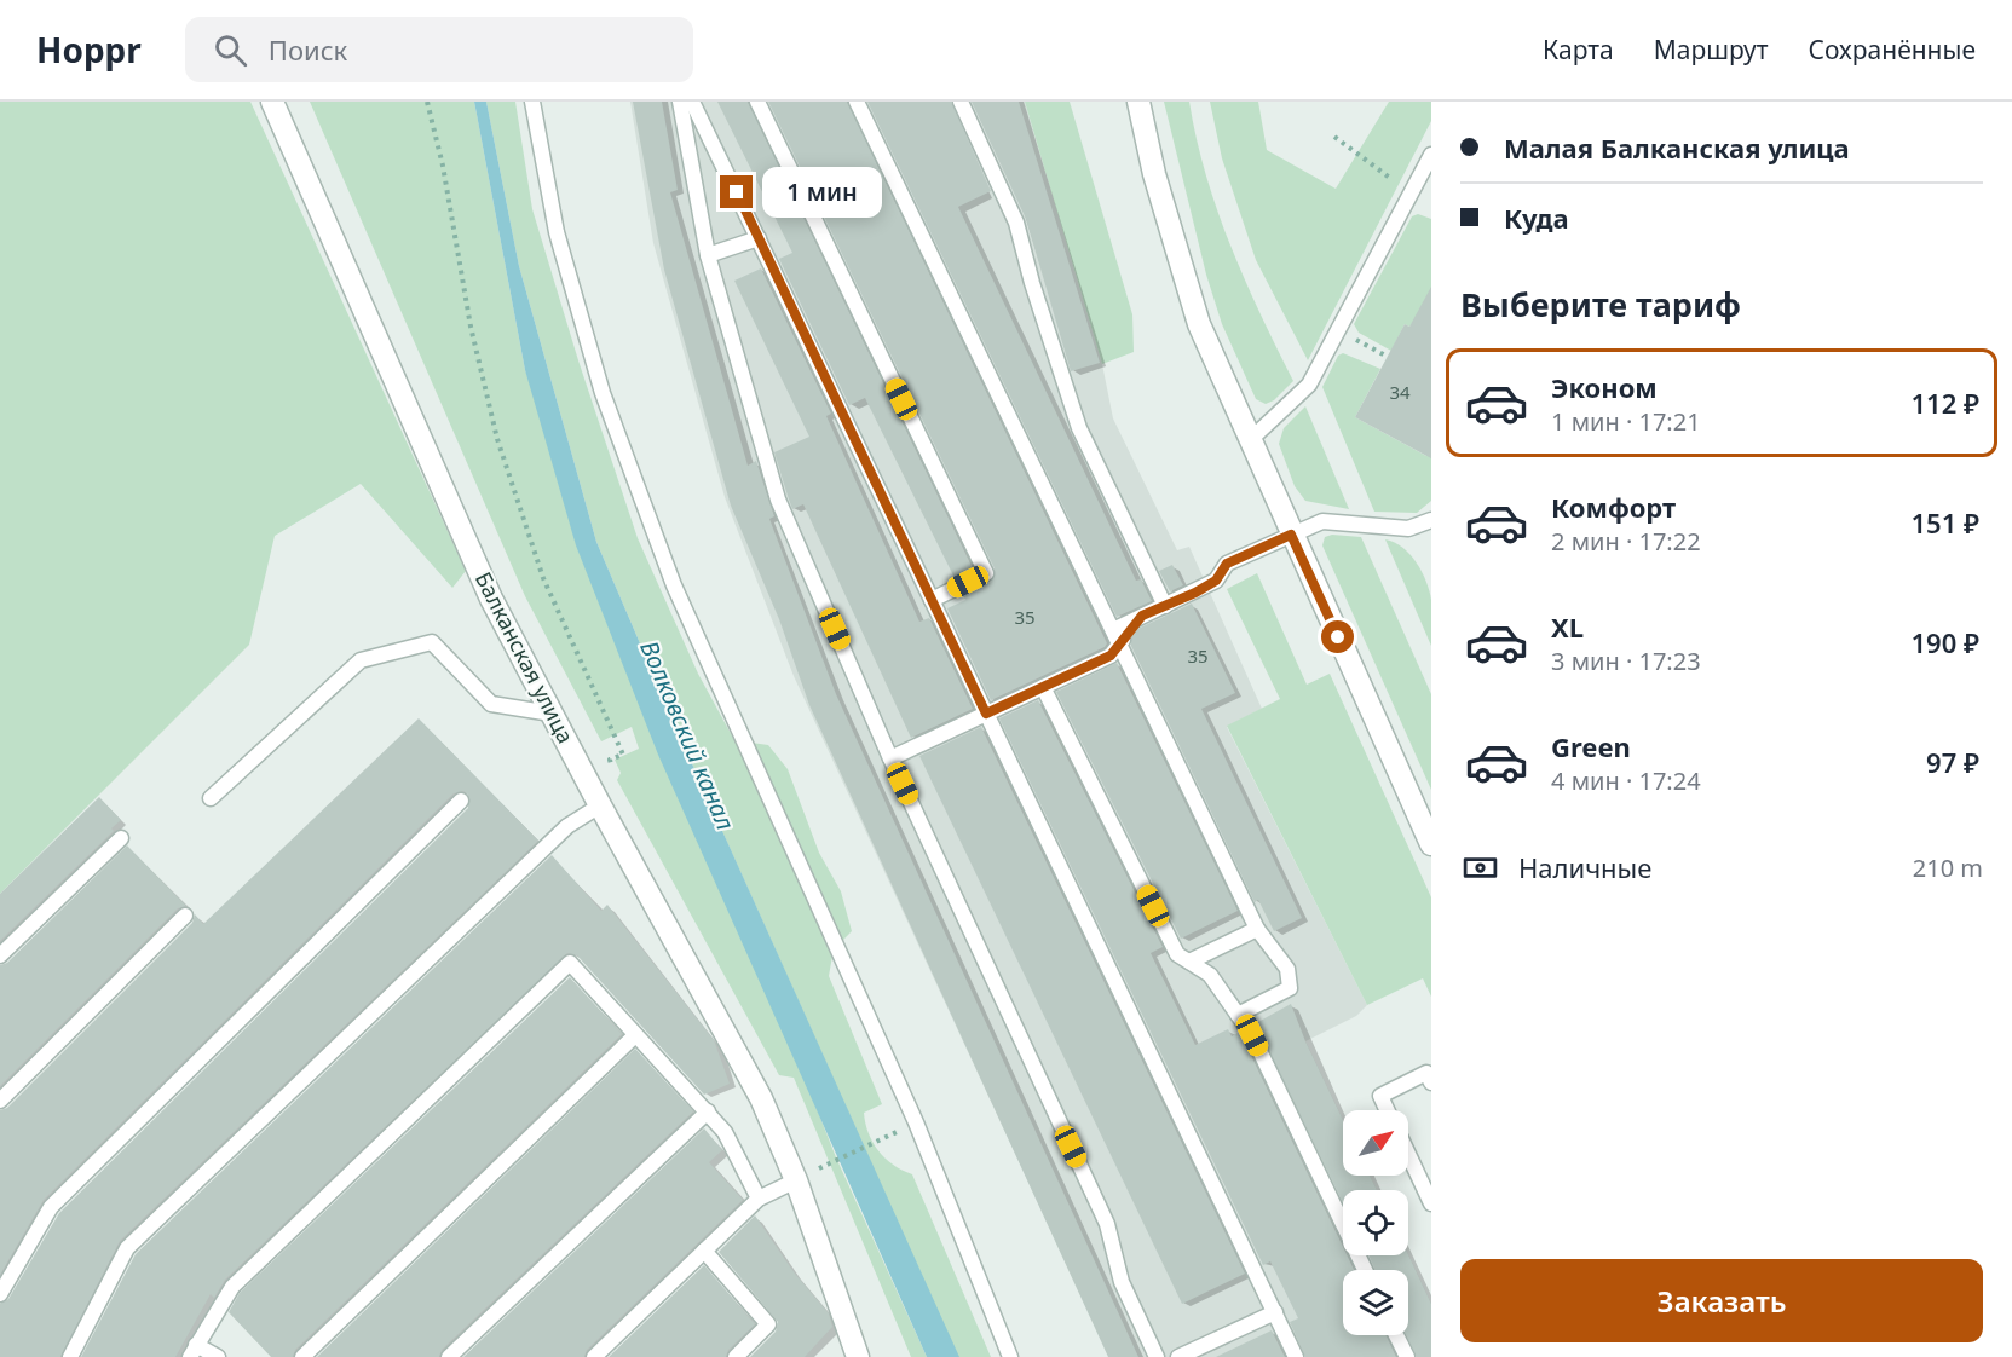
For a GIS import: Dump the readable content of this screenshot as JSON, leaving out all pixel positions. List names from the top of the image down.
{
  "streets": {
    "street": ["Балканская улица"]
  },
  "water": ["Волковский канал"],
  "house_numbers": ["34", "35", "35"],
  "north": "top right",
  "page": {
    "header": "Hoppr",
    "search": "Поиск",
    "nav": ["Карта", "Маршрут", "Сохранённые"],
    "banner": ["Малая Балканская улица", "Куда"],
    "bubble": "1 мин",
    "heading": "Выберите тариф",
    "list": [
      {
        "name": "Эконом",
        "note": "1 мин · 17:21",
        "value": "112 ₽"
      },
      {
        "name": "Комфорт",
        "note": "2 мин · 17:22",
        "value": "151 ₽"
      },
      {
        "name": "XL",
        "note": "3 мин · 17:23",
        "value": "190 ₽"
      },
      {
        "name": "Green",
        "note": "4 мин · 17:24",
        "value": "97 ₽"
      }
    ],
    "pay": ["Наличные", "210 m"],
    "buttons": "Заказать"
  }
}
